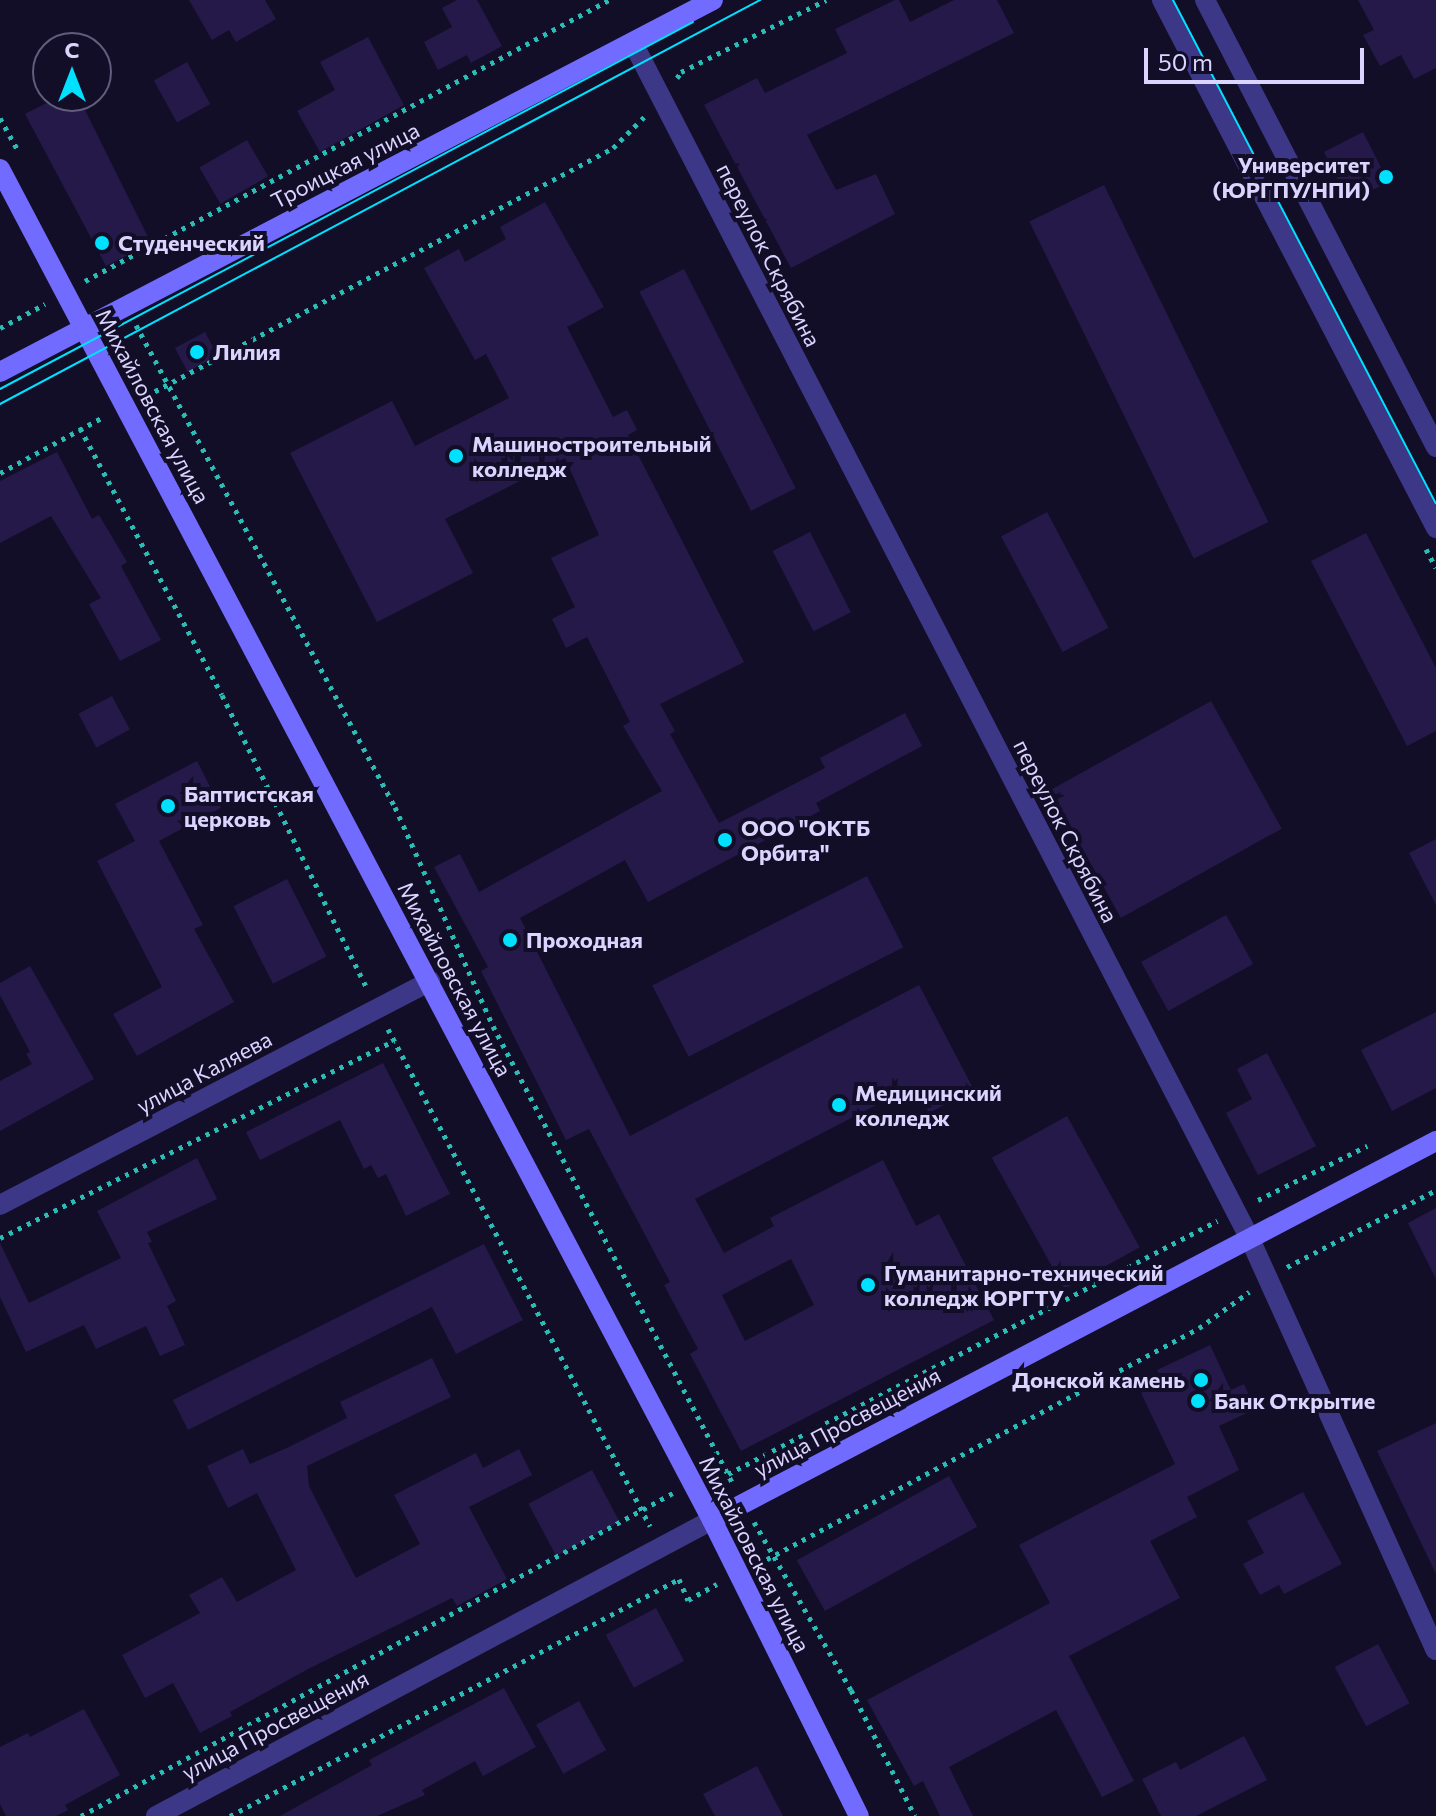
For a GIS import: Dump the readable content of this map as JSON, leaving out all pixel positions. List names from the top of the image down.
{
  "streets": {
    "street": [
      "Троицкая улица",
      "переулок Скрябина",
      "Михайловская улица",
      "улица Каляева",
      "улица Просвещения"
    ]
  },
  "crossings": [
    ["Троицкая улица", "переулок Скрябина"],
    ["Троицкая улица", "Михайловская улица"],
    ["переулок Скрябина", "улица Просвещения"],
    ["Михайловская улица", "улица Каляева"],
    ["Михайловская улица", "улица Просвещения"]
  ],
  "places": [
    "Университет (ЮРГПУ/НПИ)",
    "Студенческий",
    "Лилия",
    "Машиностроительный колледж",
    "Баптистская церковь",
    "ООО \"ОКТБ Орбита\"",
    "Проходная",
    "Медицинский колледж",
    "Гуманитарно-технический колледж ЮРГТУ",
    "Донской камень",
    "Банк Открытие"
  ],
  "scale_bar": "50 m",
  "north": "top"
}
